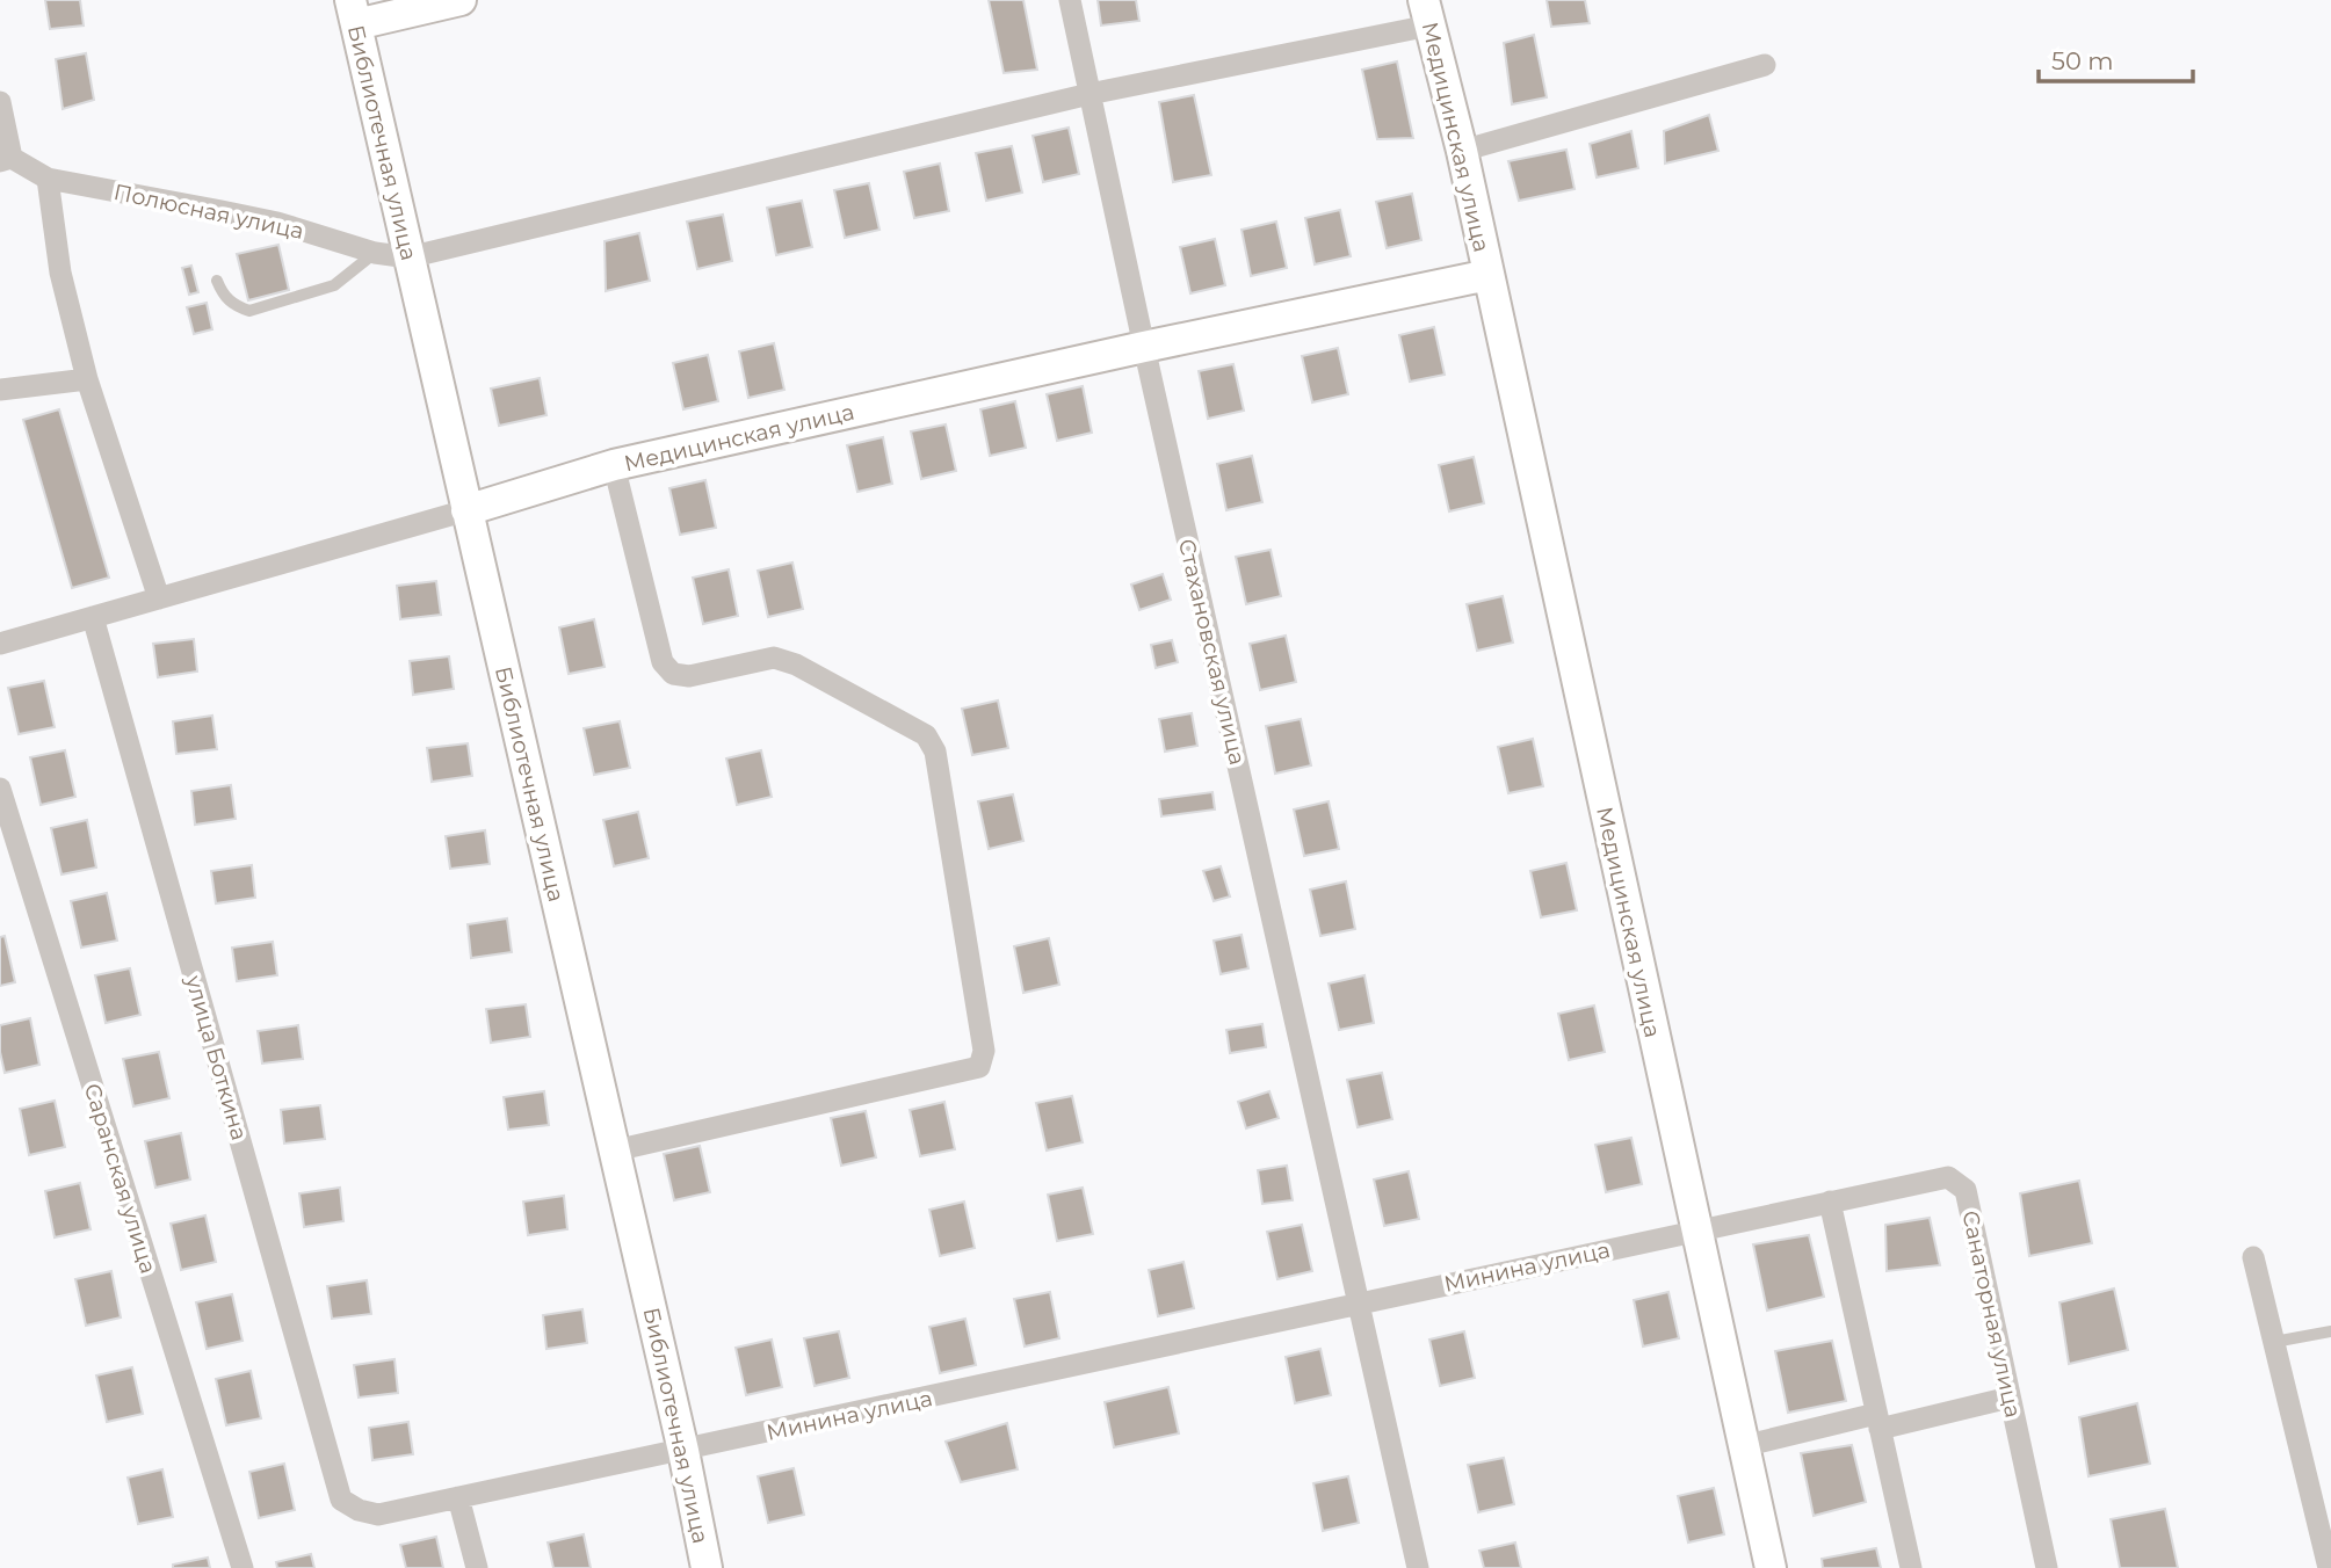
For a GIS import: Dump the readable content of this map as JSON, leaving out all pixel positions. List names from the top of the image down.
{
  "streets": {
    "street": [
      "Медицинская улица",
      "Библиотечная улица",
      "Полюсная улица",
      "Стахановская улица",
      "улица Боткина",
      "Саранская улица",
      "Минина улица",
      "Санаторная улица"
    ]
  },
  "crossings": [
    ["Медицинская улица", "Библиотечная улица"],
    ["Медицинская улица", "Стахановская улица"],
    ["Медицинская улица", "улица Боткина"],
    ["Медицинская улица", "Минина улица"],
    ["Медицинская улица", "Санаторная улица"],
    ["Библиотечная улица", "Полюсная улица"],
    ["Библиотечная улица", "Минина улица"],
    ["Стахановская улица", "Минина улица"],
    ["улица Боткина", "Минина улица"],
    ["Минина улица", "Санаторная улица"]
  ],
  "scale_bar": "50 m"
}
